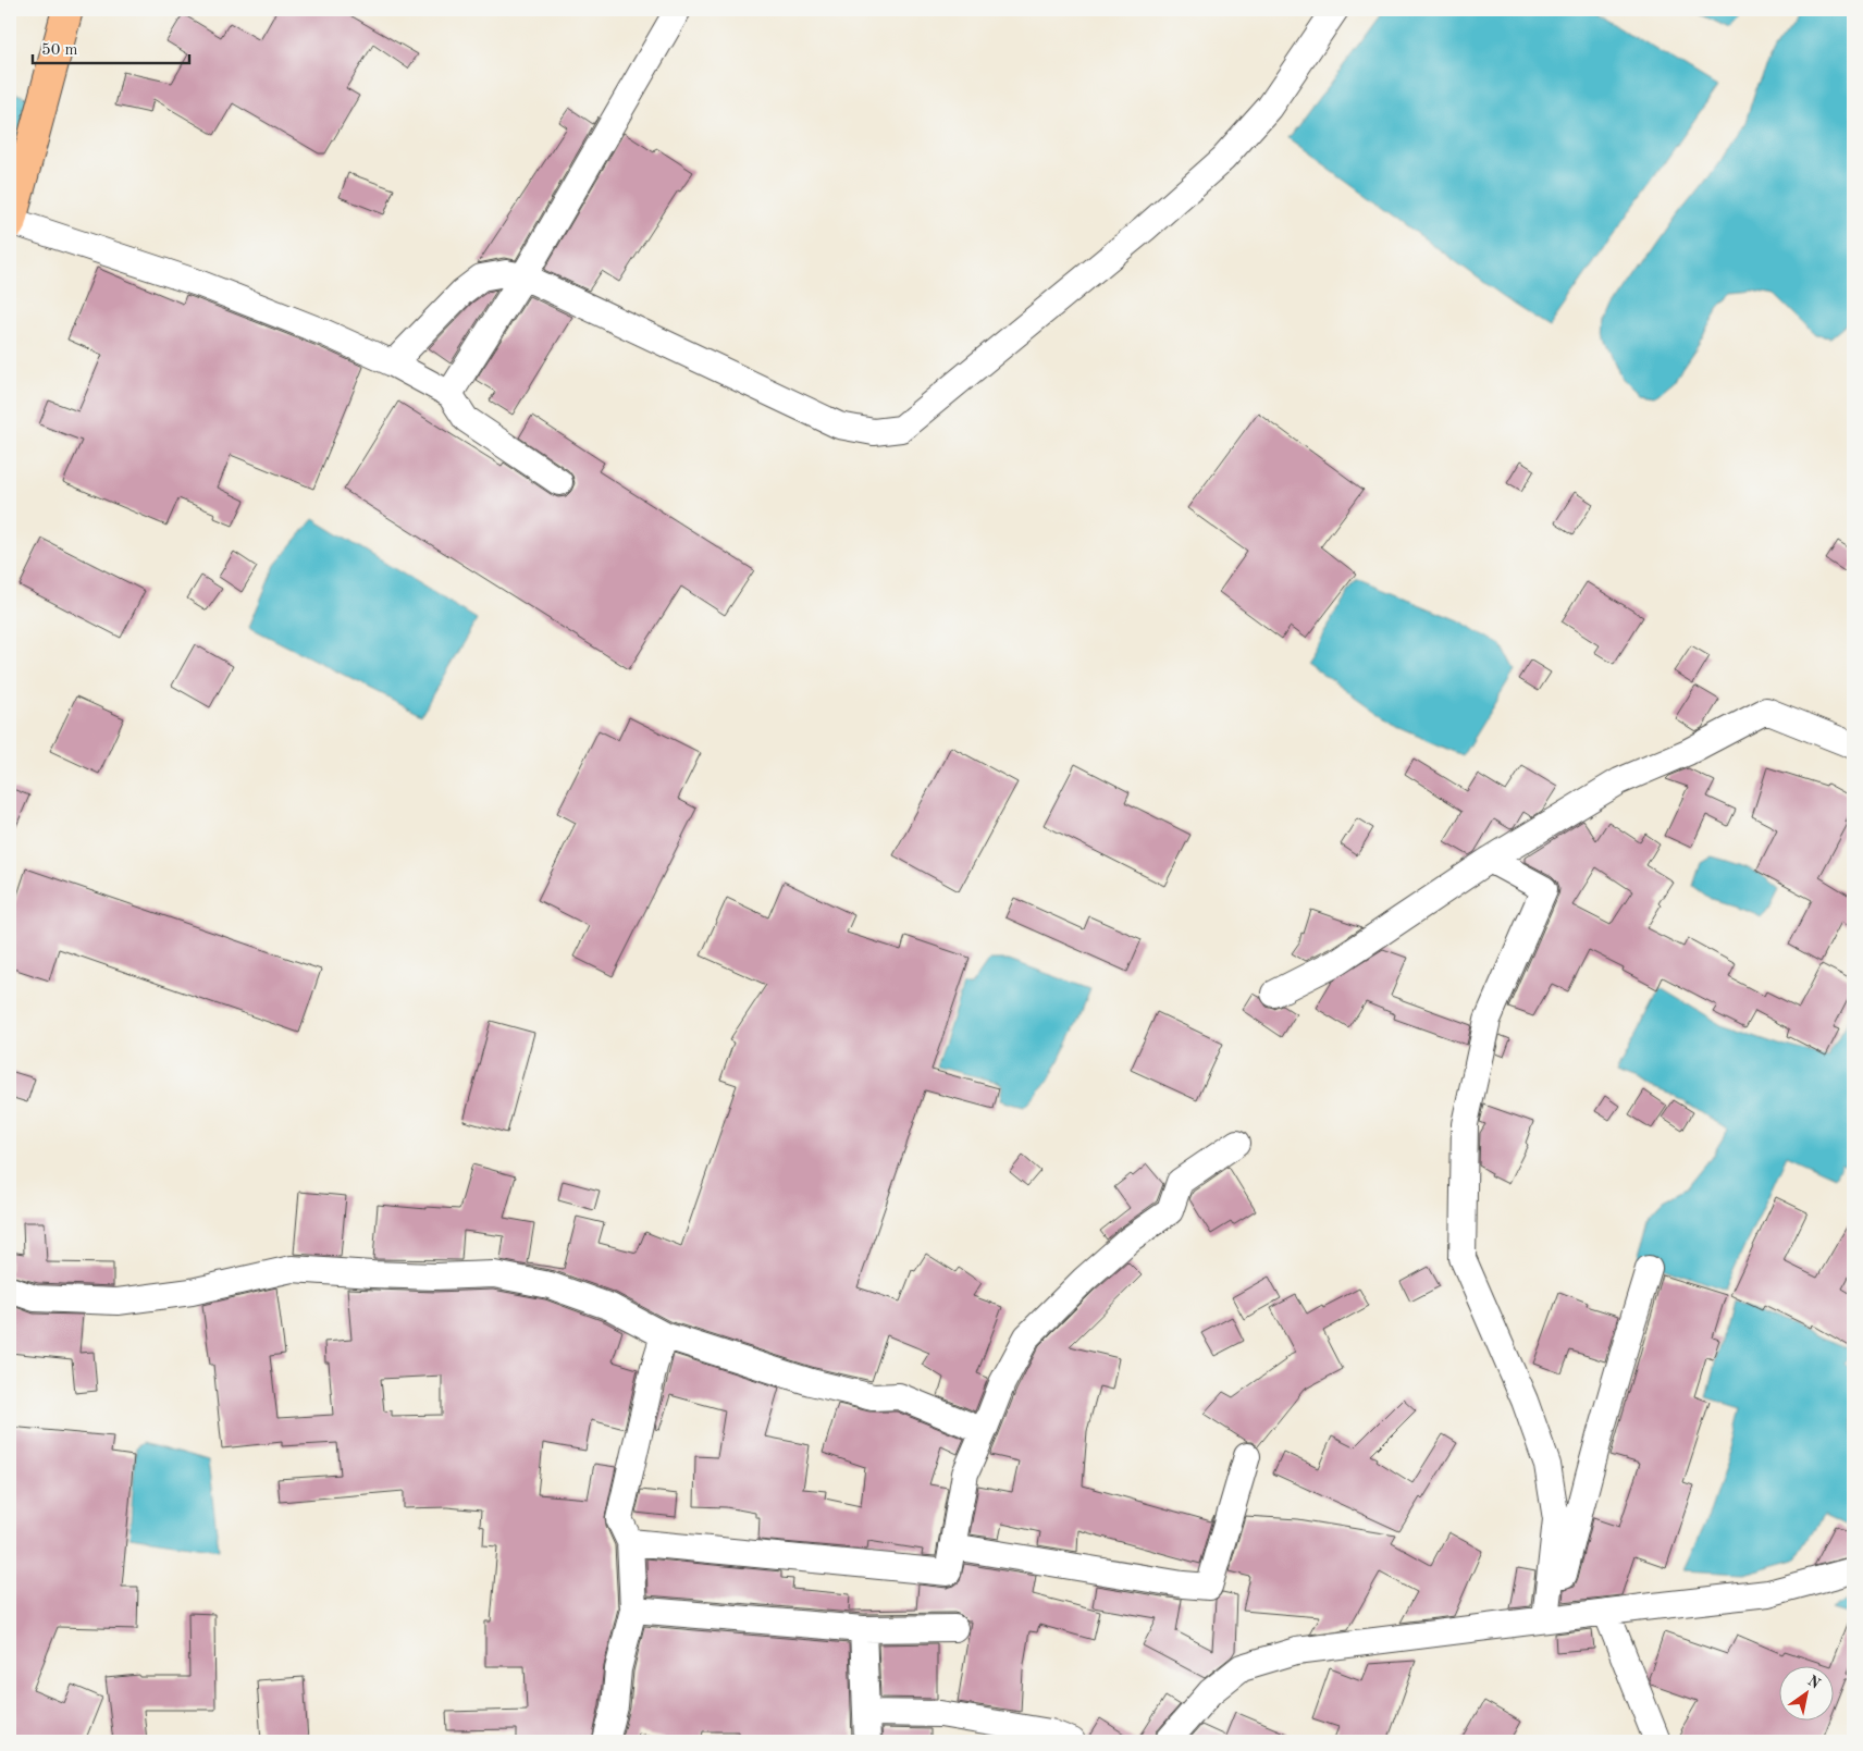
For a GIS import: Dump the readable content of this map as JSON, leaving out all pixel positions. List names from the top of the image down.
{
  "scale_bar": "50 m",
  "north": "top right"
}
